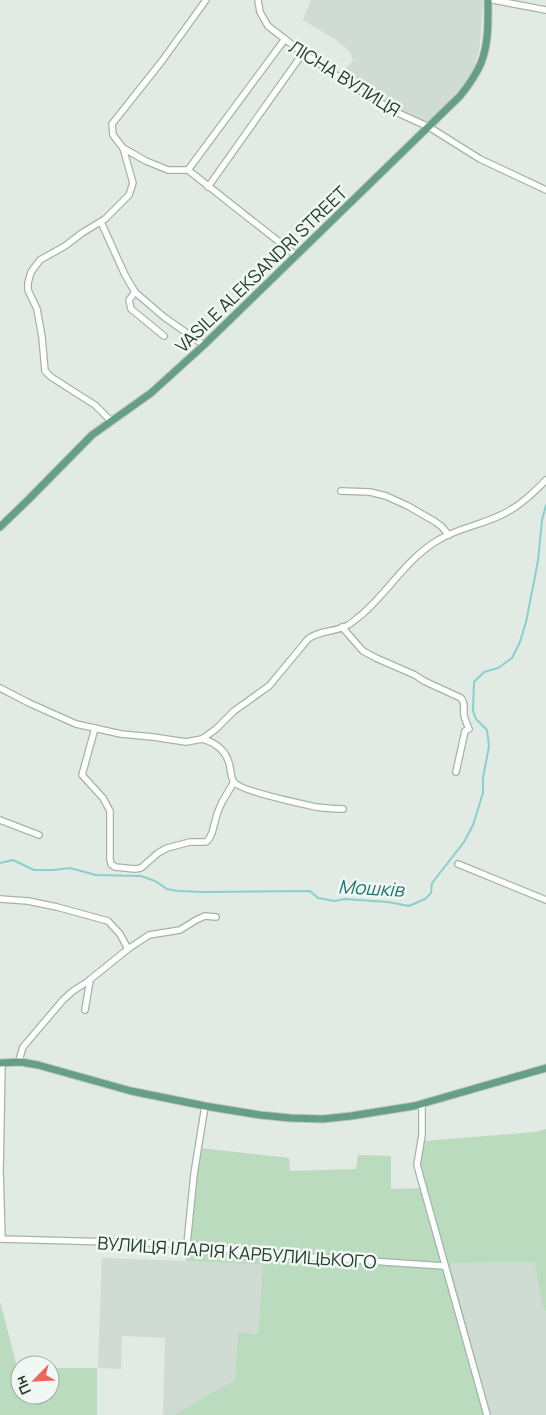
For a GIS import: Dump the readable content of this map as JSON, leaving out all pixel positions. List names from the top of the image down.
{
  "streets": {
    "main road": ["VASILE ALEKSANDRI STREET"],
    "street": ["ЛІСНА ВУЛИЦЯ", "ВУЛИЦЯ ІЛАРІЯ КАРБУЛИЦЬКОГО"]
  },
  "crossings": [
    ["ЛІСНА ВУЛИЦЯ", "VASILE ALEKSANDRI STREET"]
  ],
  "water": ["Мошків"],
  "north": "bottom left"
}
